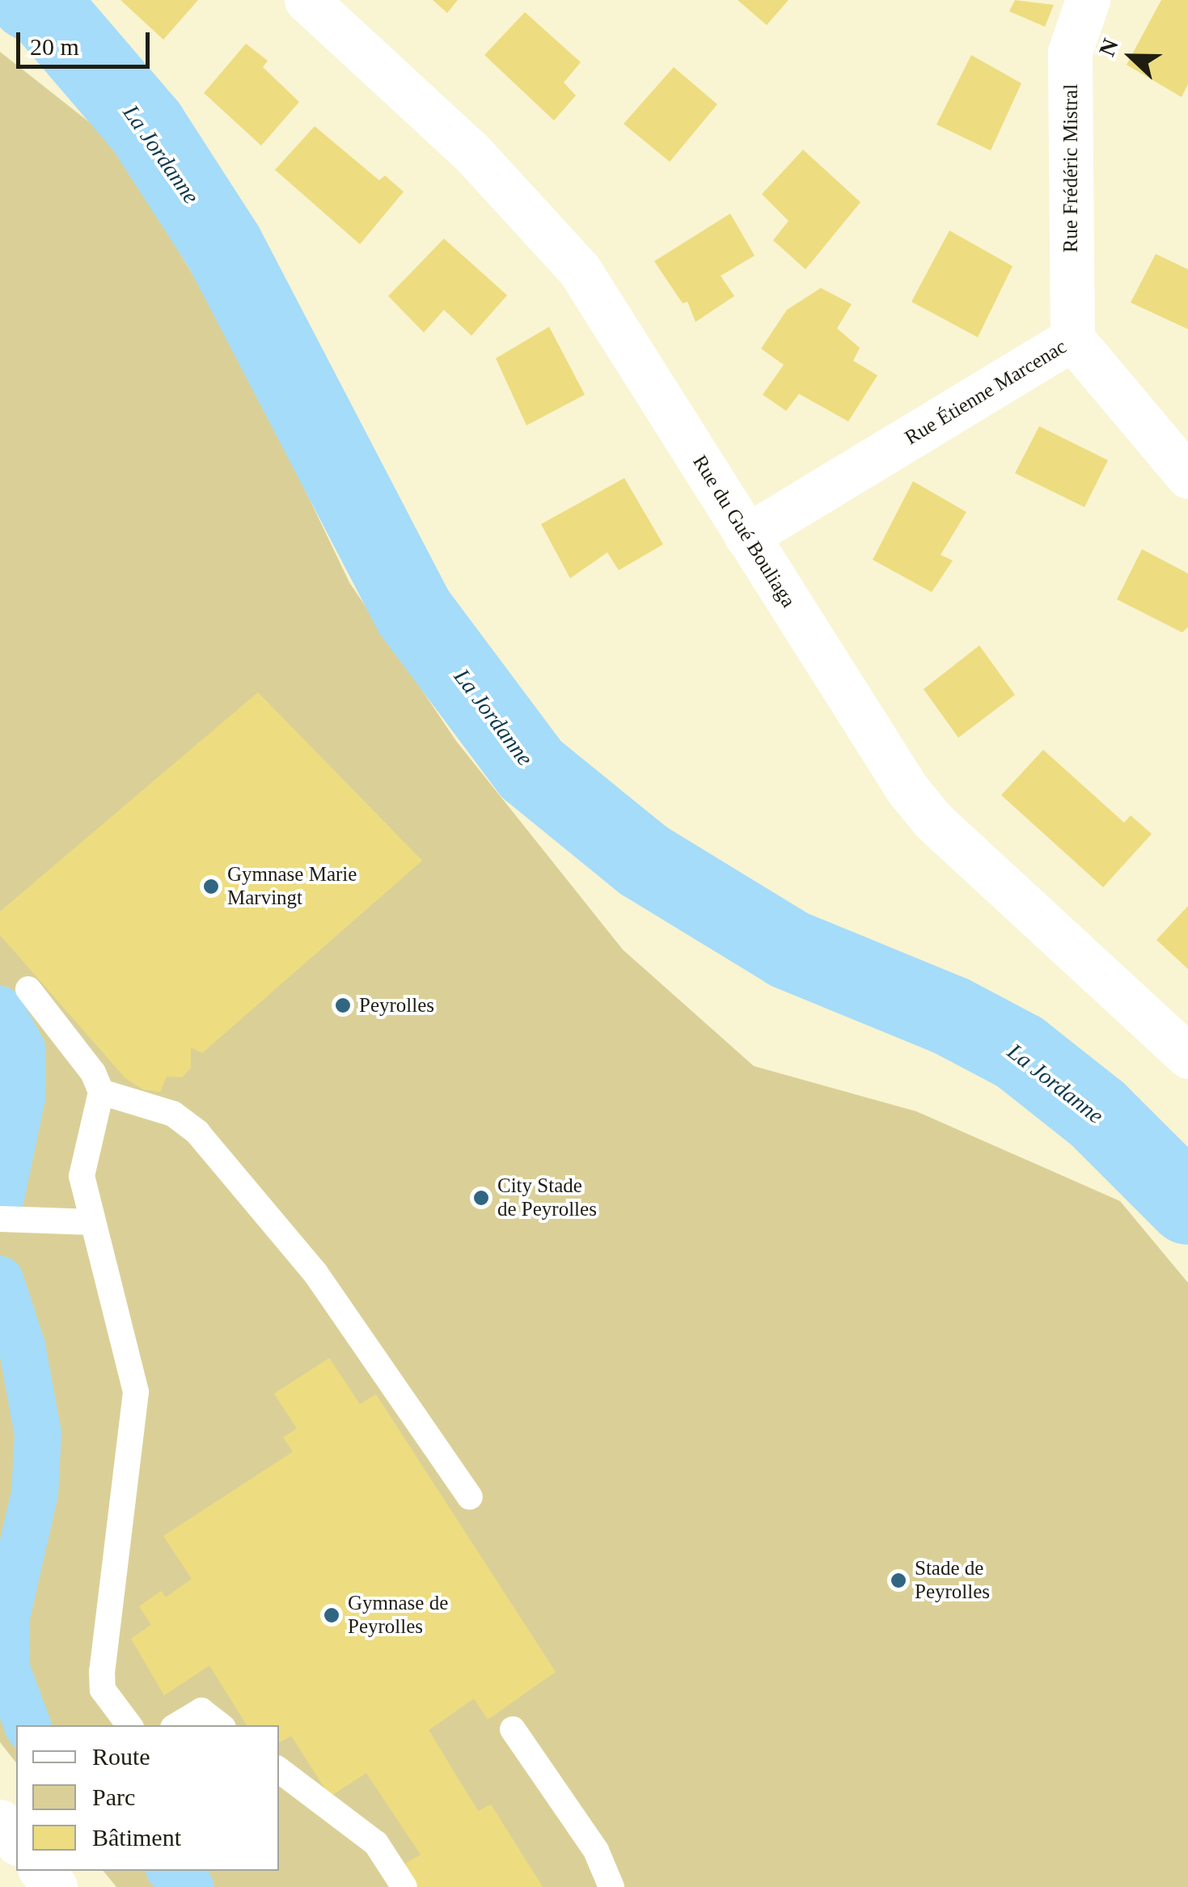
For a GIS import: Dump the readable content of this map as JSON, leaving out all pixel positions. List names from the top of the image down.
{
  "streets": {
    "street": ["Rue Frédéric Mistral", "Rue Étienne Marcenac", "Rue du Gué Bouliaga"]
  },
  "crossings": [
    ["Rue Frédéric Mistral", "Rue Étienne Marcenac"],
    ["Rue Étienne Marcenac", "Rue du Gué Bouliaga"]
  ],
  "water": ["La Jordanne"],
  "places": [
    "Gymnase Marie Marvingt",
    "Peyrolles",
    "City Stade de Peyrolles",
    "Stade de Peyrolles",
    "Gymnase de Peyrolles"
  ],
  "legend": ["Route", "Parc", "Bâtiment"],
  "scale_bar": "20 m",
  "north": "left"
}
